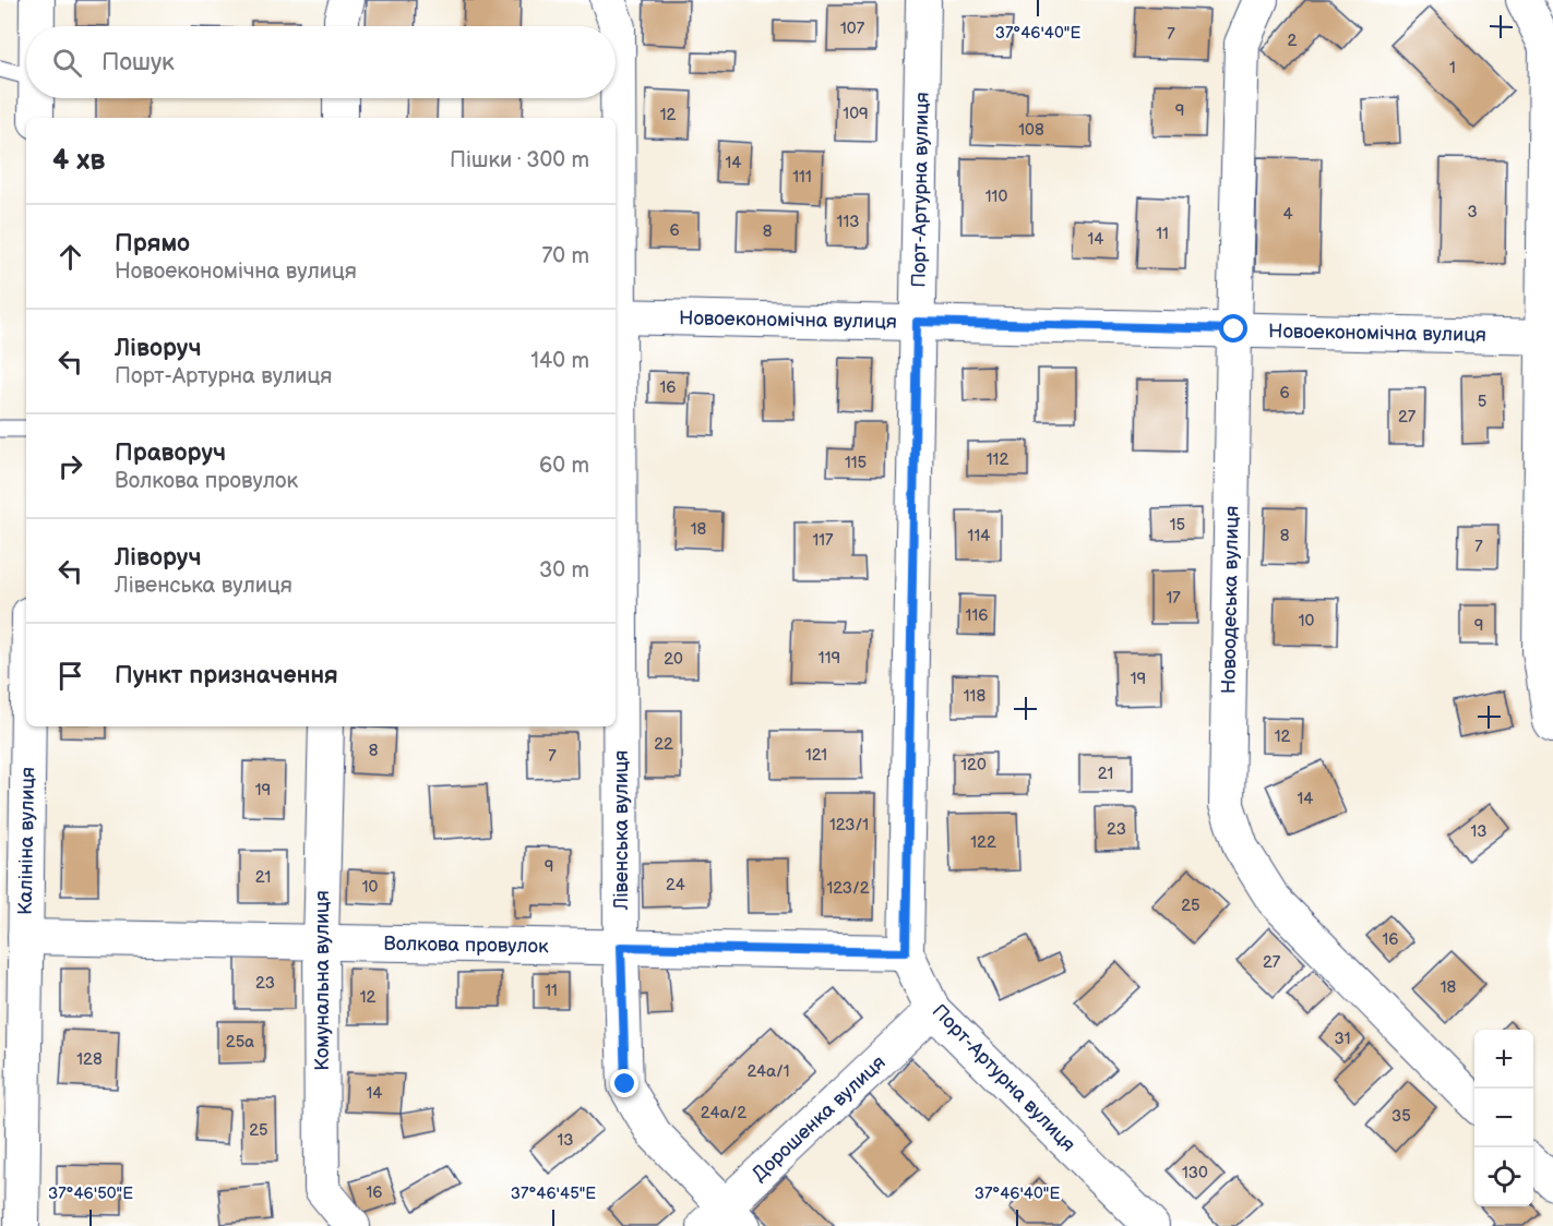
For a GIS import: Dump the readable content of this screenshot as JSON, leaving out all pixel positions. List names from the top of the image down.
{
  "streets": {
    "street": [
      "Порт-Артурна вулиця",
      "Новоекономічна вулиця",
      "Новоодеська вулиця",
      "Лівенська вулиця",
      "Калініна вулиця",
      "Волкова провулок",
      "Комунальна вулиця",
      "Дорошенка вулиця"
    ]
  },
  "crossings": [
    ["Порт-Артурна вулиця", "Новоекономічна вулиця"],
    ["Порт-Артурна вулиця", "Волкова провулок"],
    ["Порт-Артурна вулиця", "Дорошенка вулиця"],
    ["Новоекономічна вулиця", "Новоодеська вулиця"],
    ["Новоекономічна вулиця", "Лівенська вулиця"],
    ["Лівенська вулиця", "Волкова провулок"],
    ["Лівенська вулиця", "Дорошенка вулиця"],
    ["Калініна вулиця", "Волкова провулок"],
    ["Волкова провулок", "Комунальна вулиця"]
  ],
  "house_numbers": [
    "107",
    "7",
    "2",
    "1",
    "9",
    "109",
    "12",
    "108",
    "14",
    "111",
    "110",
    "3",
    "4",
    "113",
    "6",
    "8",
    "11",
    "14",
    "16",
    "6",
    "5",
    "27",
    "112",
    "115",
    "15",
    "18",
    "114",
    "8",
    "117",
    "7",
    "17",
    "116",
    "10",
    "9",
    "119",
    "20",
    "19",
    "118",
    "12",
    "22",
    "8",
    "121",
    "7",
    "120",
    "21",
    "19",
    "14",
    "123/1",
    "23",
    "13",
    "122",
    "9",
    "21",
    "24",
    "10",
    "123/2",
    "25",
    "16",
    "27",
    "23",
    "18",
    "11",
    "12",
    "31",
    "25а",
    "128",
    "24а/1",
    "14",
    "24а/2",
    "35",
    "25",
    "13",
    "130",
    "16"
  ],
  "page": {
    "search": "Пошук",
    "heading": ["4 хв", "Пішки · 300 m"],
    "list": [
      ["Прямо", "Новоекономічна вулиця", "70 m"],
      ["Ліворуч", "Порт-Артурна вулиця", "140 m"],
      ["Праворуч", "Волкова провулок", "60 m"],
      ["Ліворуч", "Лівенська вулиця", "30 m"],
      "Пункт призначення"
    ],
    "map_buttons": ["+", "−"]
  },
  "coordinates": ["37°46'40\"E", "37°46'50\"E", "37°46'45\"E"]
}
